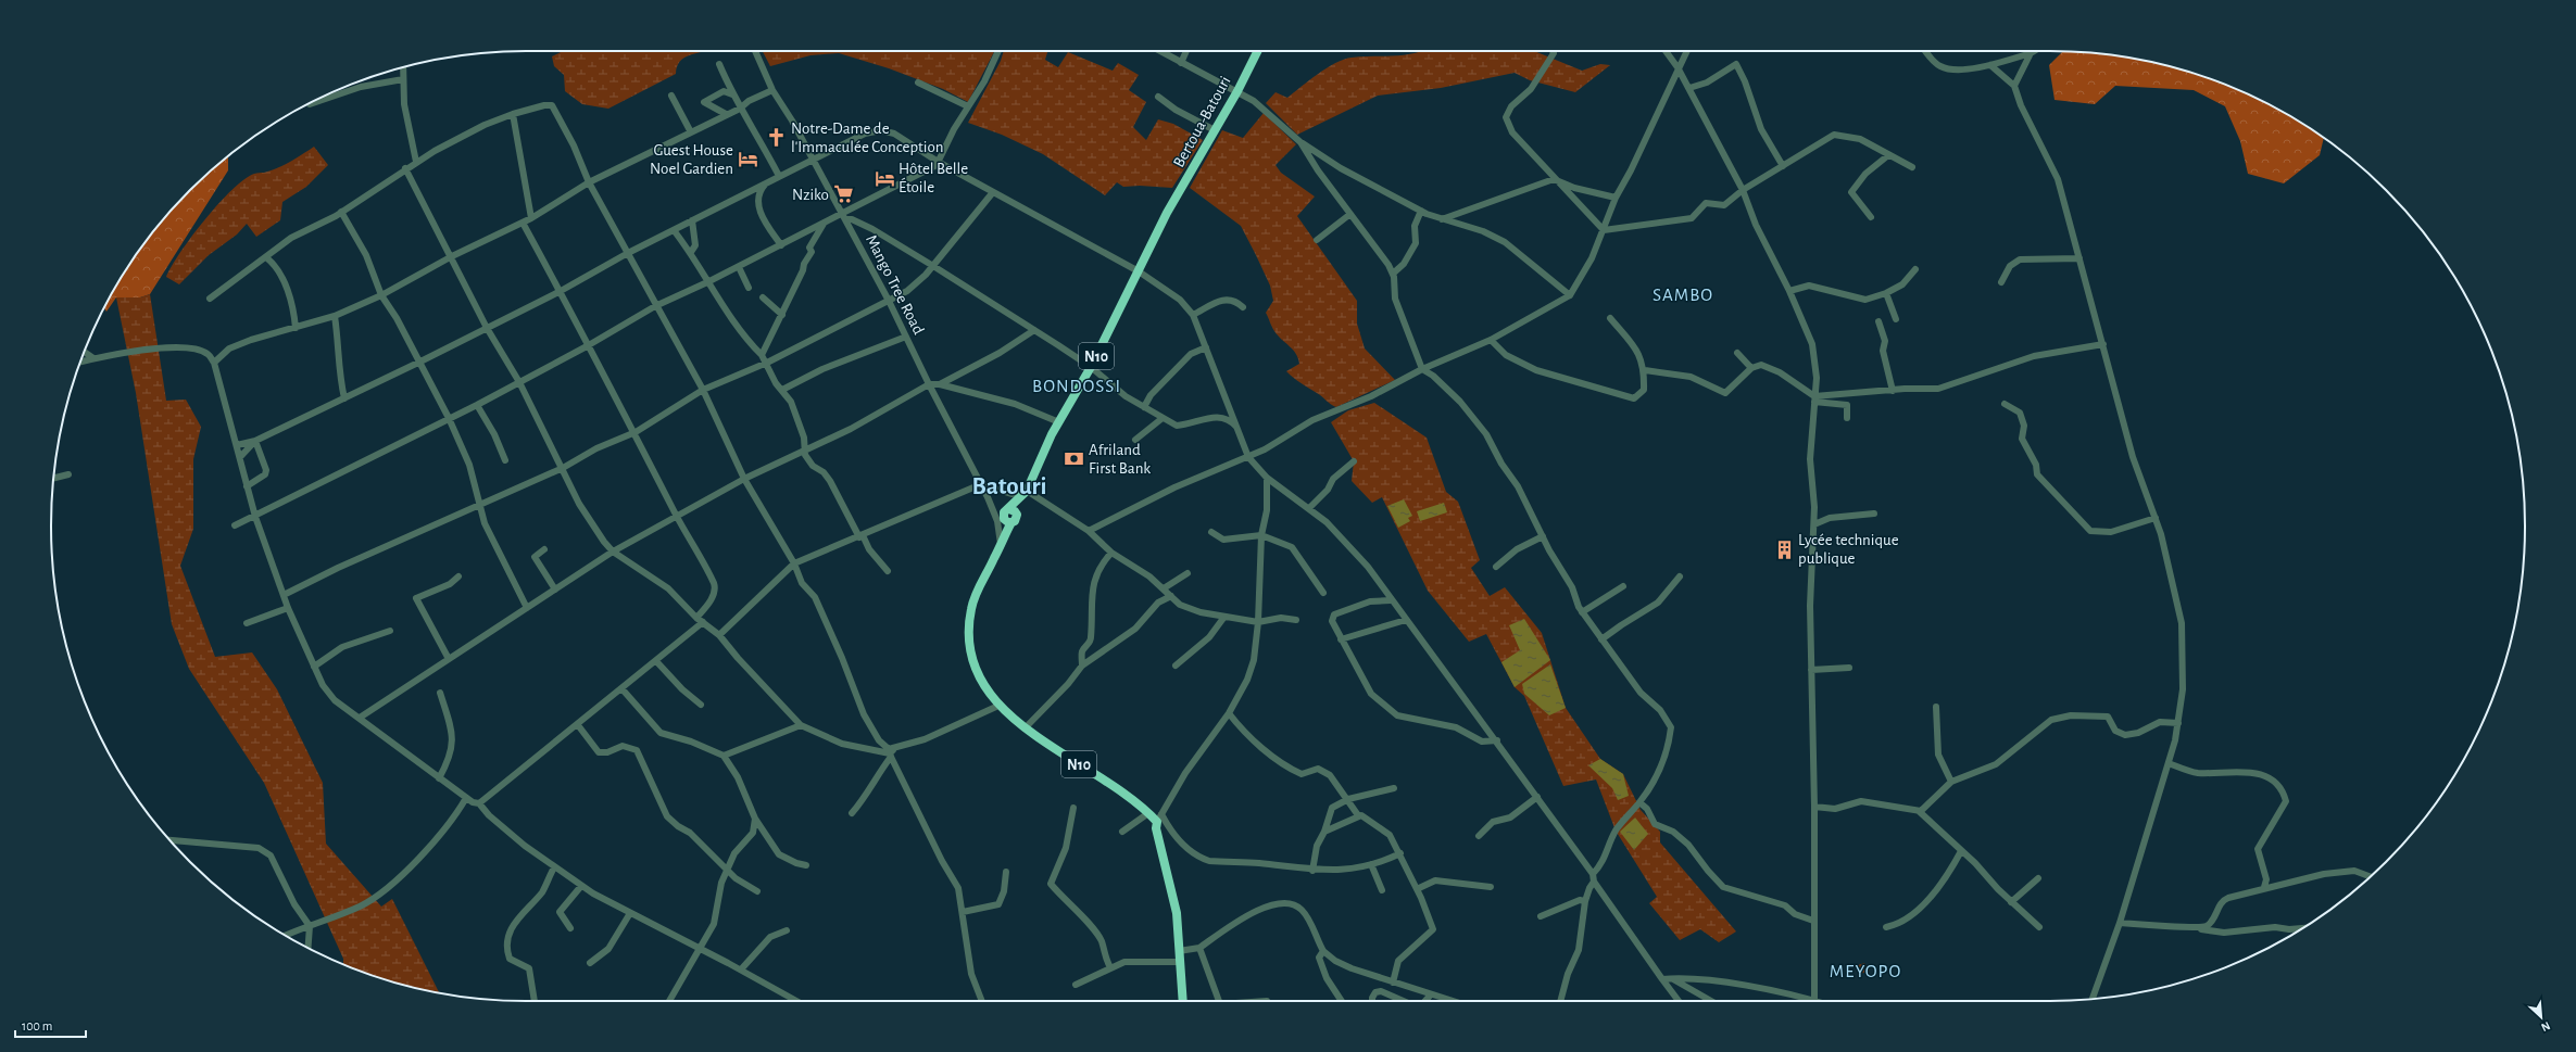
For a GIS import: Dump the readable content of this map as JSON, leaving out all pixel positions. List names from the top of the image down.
{
  "streets": {
    "highway": ["Bertoua-Batouri", "N10"],
    "street": ["Mango Tree Road"]
  },
  "crossings": [
    ["Bertoua-Batouri", "N10"],
    ["Mango Tree Road", "N10"]
  ],
  "districts": [
    "SAMBO",
    "BONDOSSI",
    "Batouri",
    "MEYOPO"
  ],
  "places": {
    "church": ["Notre-Dame de l'Immaculée Conception"],
    "hotel": ["Guest House Noel Gardien", "Hôtel Belle Étoile"],
    "supermarket": ["Nziko"],
    "bank": ["Afriland First Bank"],
    "building": ["Lycée technique publique"]
  },
  "scale_bar": "100 m",
  "north": "bottom right"
}
